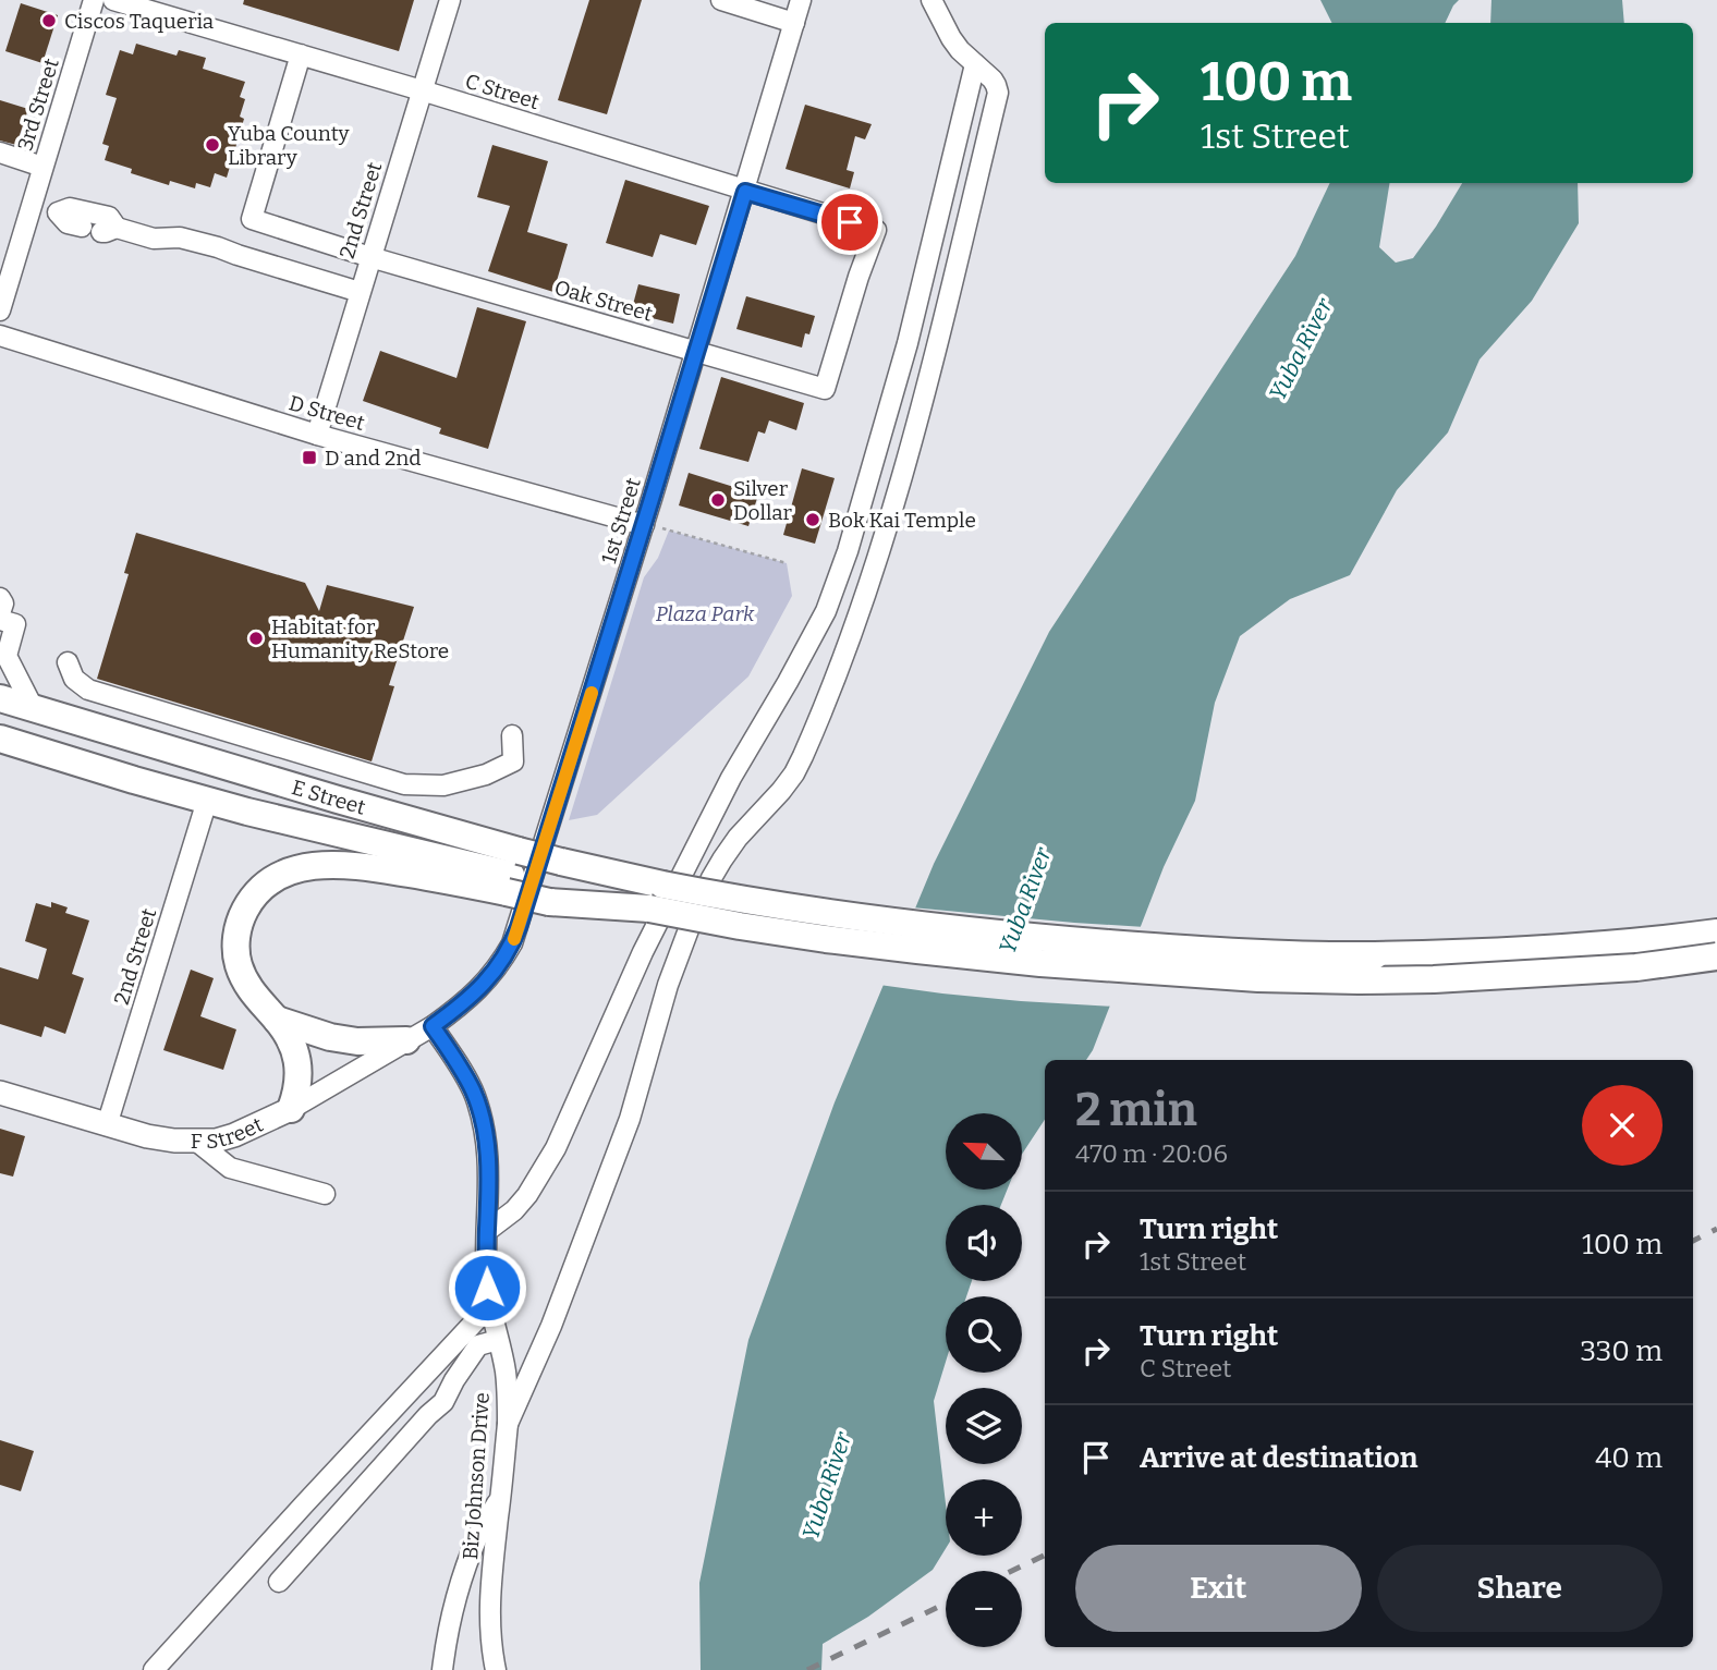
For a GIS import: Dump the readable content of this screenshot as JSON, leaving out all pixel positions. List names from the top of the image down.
{
  "streets": {
    "highway": ["E Street"],
    "main road": ["F Street"],
    "street": [
      "C Street",
      "3rd Street",
      "2nd Street",
      "Oak Street",
      "D Street",
      "1st Street",
      "Biz Johnson Drive"
    ]
  },
  "crossings": [
    ["C Street", "2nd Street"],
    ["C Street", "Oak Street"],
    ["C Street", "1st Street"],
    ["2nd Street", "Oak Street"],
    ["2nd Street", "D Street"],
    ["2nd Street", "E Street"],
    ["2nd Street", "F Street"],
    ["Oak Street", "1st Street"],
    ["D Street", "1st Street"],
    ["1st Street", "F Street"],
    ["1st Street", "Biz Johnson Drive"],
    ["F Street", "Biz Johnson Drive"]
  ],
  "water": ["Yuba River"],
  "parks": ["Plaza Park"],
  "places": {
    "other": [
      "Ciscos Taqueria",
      "Yuba County Library",
      "Silver Dollar",
      "Bok Kai Temple",
      "Habitat for Humanity ReStore"
    ],
    "transit": ["D and 2nd"]
  },
  "north": "top left",
  "page": {
    "turn": ["100 m", "1st Street"],
    "heading": ["2 min", "470 m · 20:06"],
    "map_buttons": ["+", "−"],
    "list": [
      {
        "name": "Turn right",
        "note": "1st Street",
        "value": "100 m"
      },
      {
        "name": "Turn right",
        "note": "C Street",
        "value": "330 m"
      },
      {
        "name": "Arrive at destination",
        "value": "40 m"
      }
    ],
    "buttons": ["Exit", "Share"]
  }
}
